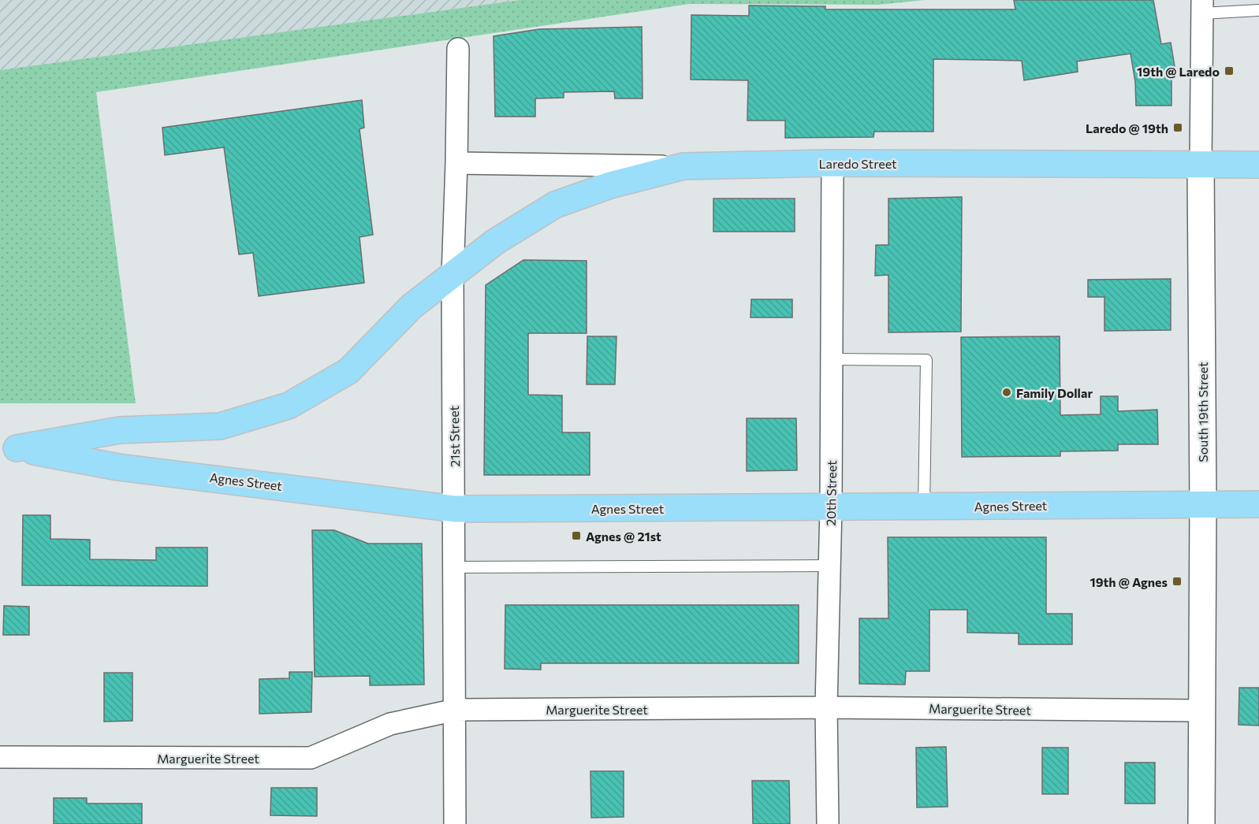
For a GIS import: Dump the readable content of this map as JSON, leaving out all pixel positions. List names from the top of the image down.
{
  "streets": {
    "main road": ["Laredo Street", "Agnes Street"],
    "street": [
      "South 19th Street",
      "21st Street",
      "20th Street",
      "Marguerite Street"
    ]
  },
  "crossings": [
    ["Laredo Street", "South 19th Street"],
    ["Laredo Street", "21st Street"],
    ["Laredo Street", "20th Street"],
    ["South 19th Street", "Agnes Street"],
    ["South 19th Street", "Marguerite Street"],
    ["21st Street", "Agnes Street"],
    ["21st Street", "Marguerite Street"],
    ["Agnes Street", "20th Street"],
    ["20th Street", "Marguerite Street"]
  ],
  "places": {
    "transit": [
      "19th @ Laredo",
      "Laredo @ 19th",
      "Agnes @ 21st",
      "19th @ Agnes"
    ],
    "other": ["Family Dollar"]
  }
}
